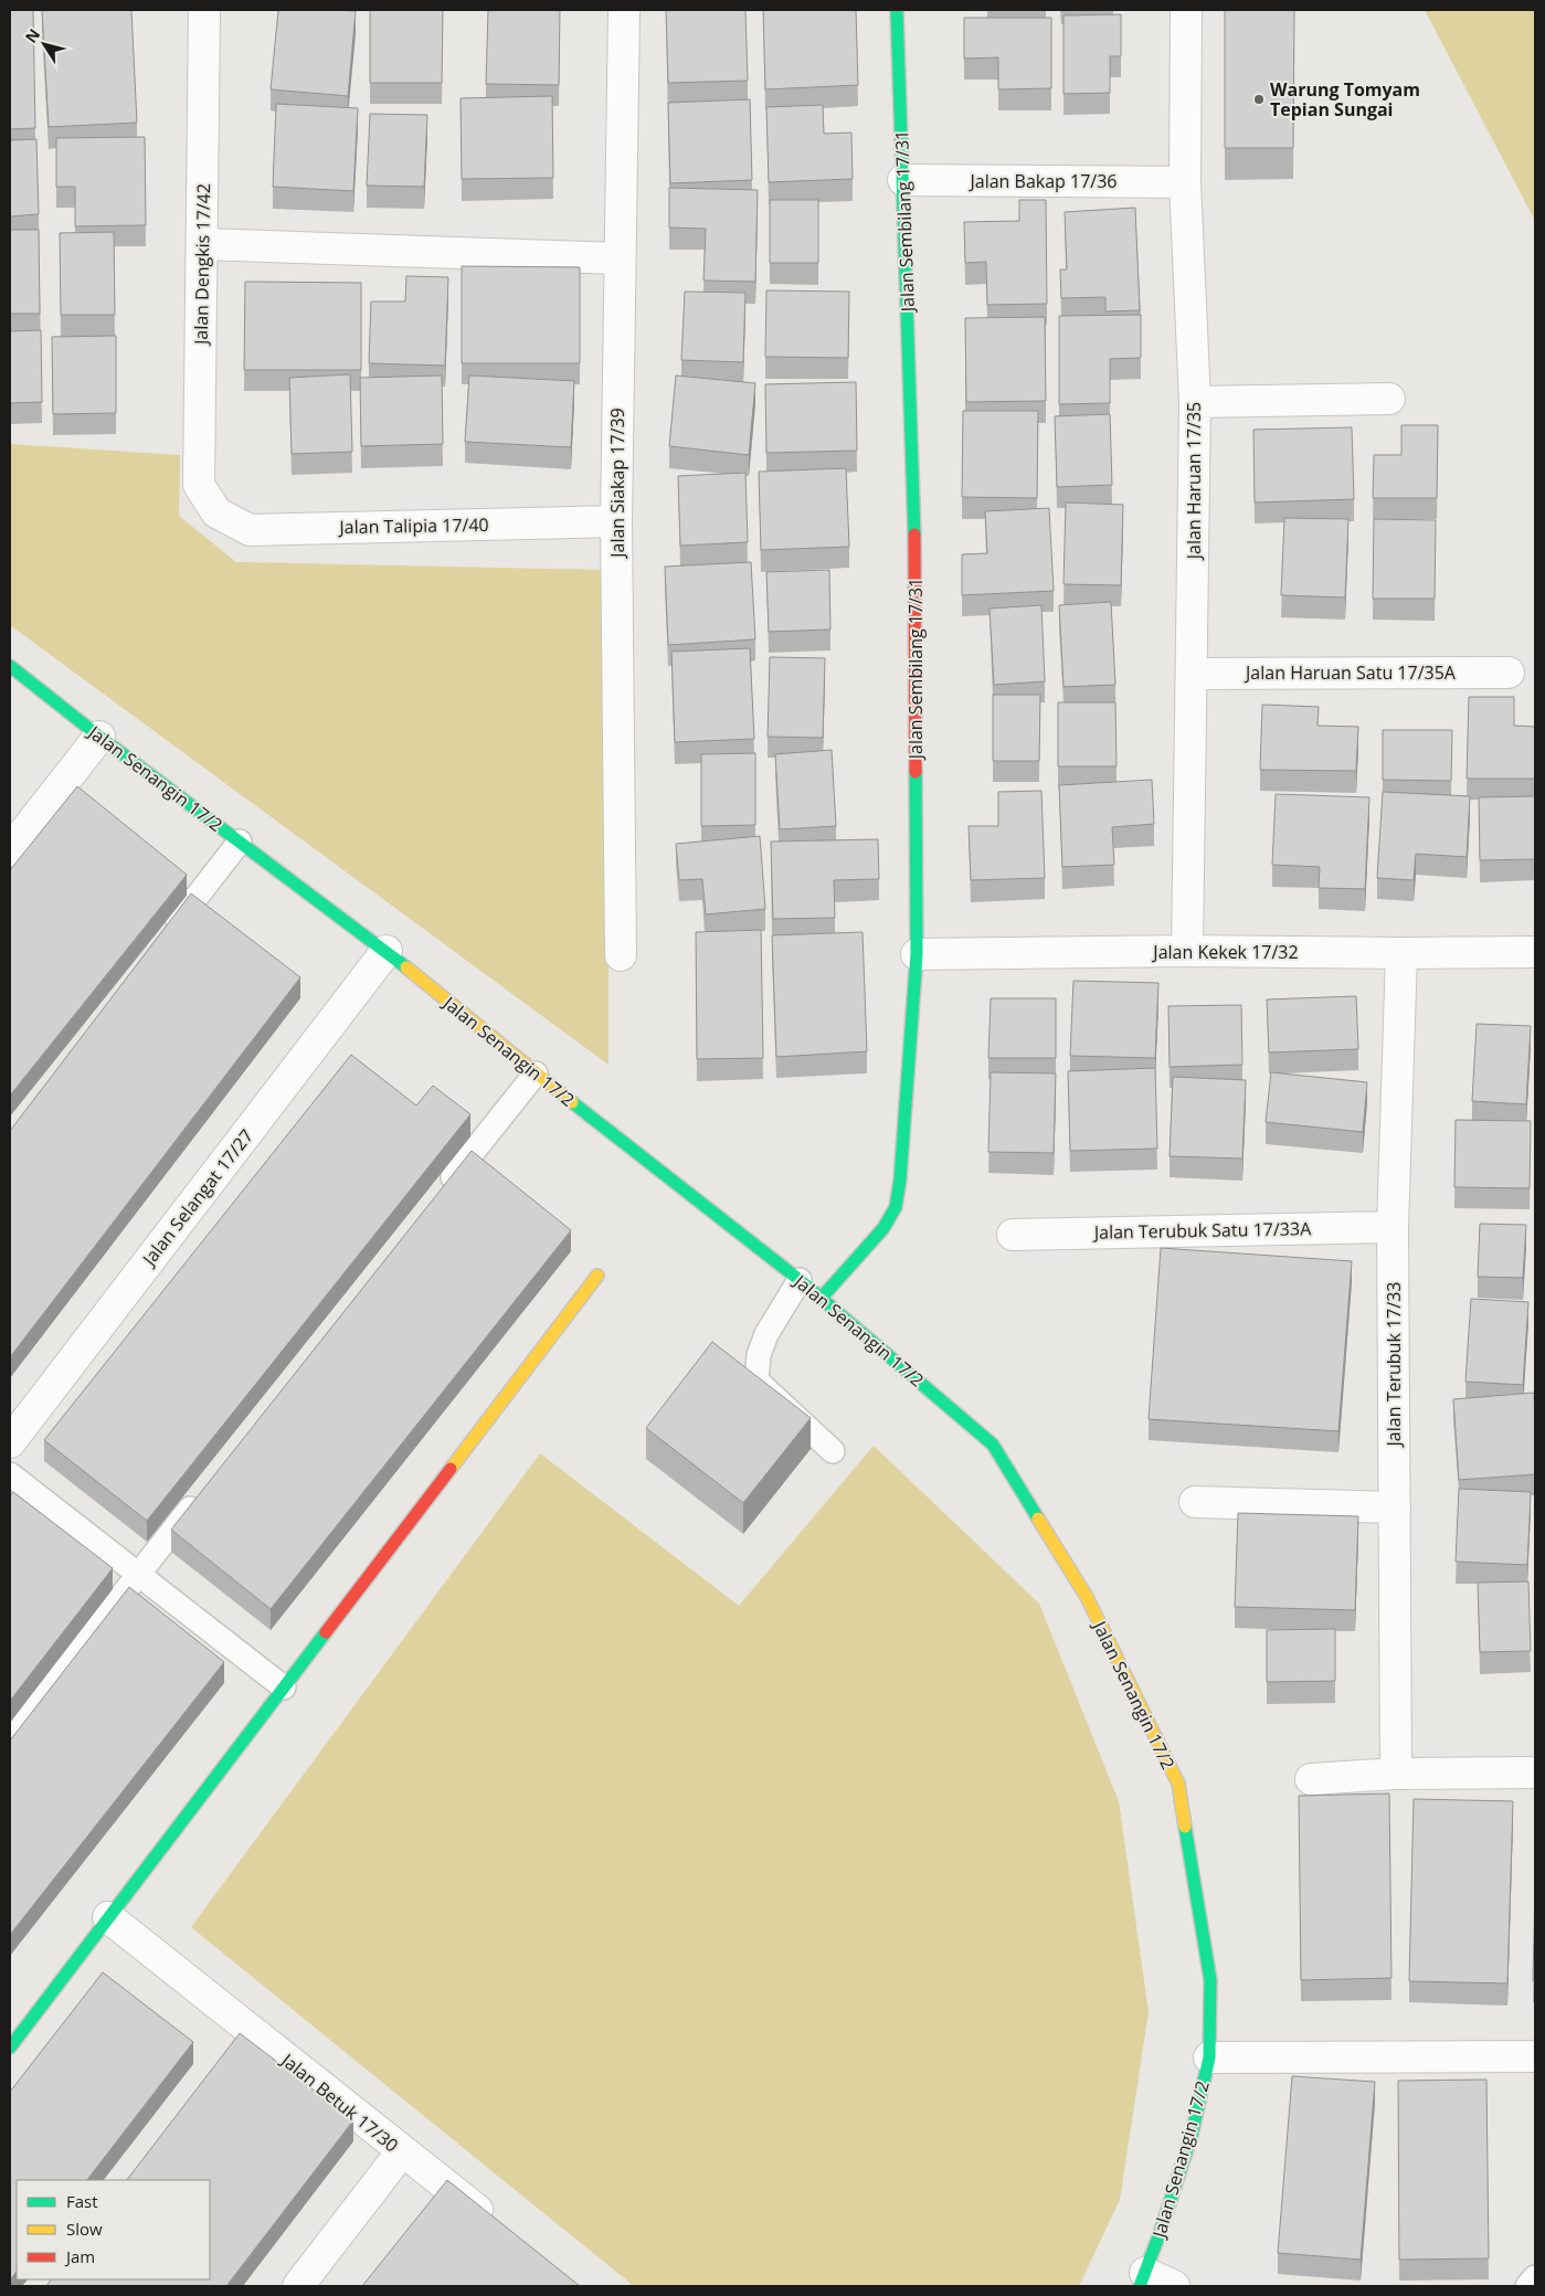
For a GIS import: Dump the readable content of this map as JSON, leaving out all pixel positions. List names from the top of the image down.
{
  "streets": {
    "street": [
      "Jalan Bakap 17/36",
      "Jalan Sembilang 17/31",
      "Jalan Dengkis 17/42",
      "Jalan Haruan 17/35",
      "Jalan Siakap 17/39",
      "Jalan Talipia 17/40",
      "Jalan Haruan Satu 17/35A",
      "Jalan Senangin 17/2",
      "Jalan Kekek 17/32",
      "Jalan Selangat 17/27",
      "Jalan Terubuk Satu 17/33A",
      "Jalan Terubuk 17/33",
      "Jalan Betuk 17/30"
    ]
  },
  "crossings": [
    ["Jalan Bakap 17/36", "Jalan Sembilang 17/31"],
    ["Jalan Bakap 17/36", "Jalan Haruan 17/35"],
    ["Jalan Sembilang 17/31", "Jalan Senangin 17/2"],
    ["Jalan Sembilang 17/31", "Jalan Kekek 17/32"],
    ["Jalan Dengkis 17/42", "Jalan Talipia 17/40"],
    ["Jalan Haruan 17/35", "Jalan Haruan Satu 17/35A"],
    ["Jalan Haruan 17/35", "Jalan Kekek 17/32"],
    ["Jalan Siakap 17/39", "Jalan Talipia 17/40"],
    ["Jalan Senangin 17/2", "Jalan Selangat 17/27"],
    ["Jalan Kekek 17/32", "Jalan Terubuk 17/33"],
    ["Jalan Terubuk Satu 17/33A", "Jalan Terubuk 17/33"]
  ],
  "places": ["Warung Tomyam Tepian Sungai"],
  "legend": ["Fast", "Slow", "Jam"],
  "north": "top left"
}
